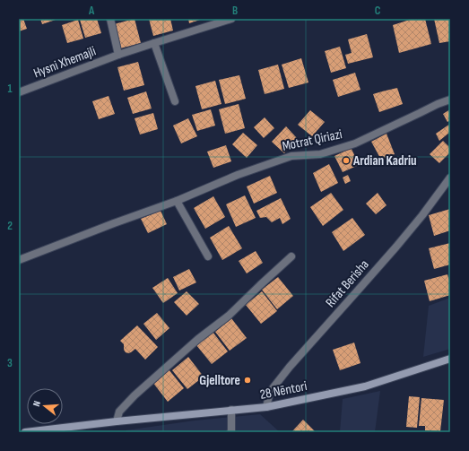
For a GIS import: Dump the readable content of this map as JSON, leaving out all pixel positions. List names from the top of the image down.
{
  "streets": {
    "street": [
      "Hysni Xhemajli",
      "Motrat Qiriazi",
      "Rifat Berisha",
      "28 Nëntori"
    ]
  },
  "crossings": [
    ["Rifat Berisha", "28 Nëntori"]
  ],
  "places": ["Ardian Kadriu", "Gjelltore"],
  "north": "left",
  "grid": {
    "columns": ["A", "B", "C"],
    "rows": ["1", "2", "3"]
  }
}
